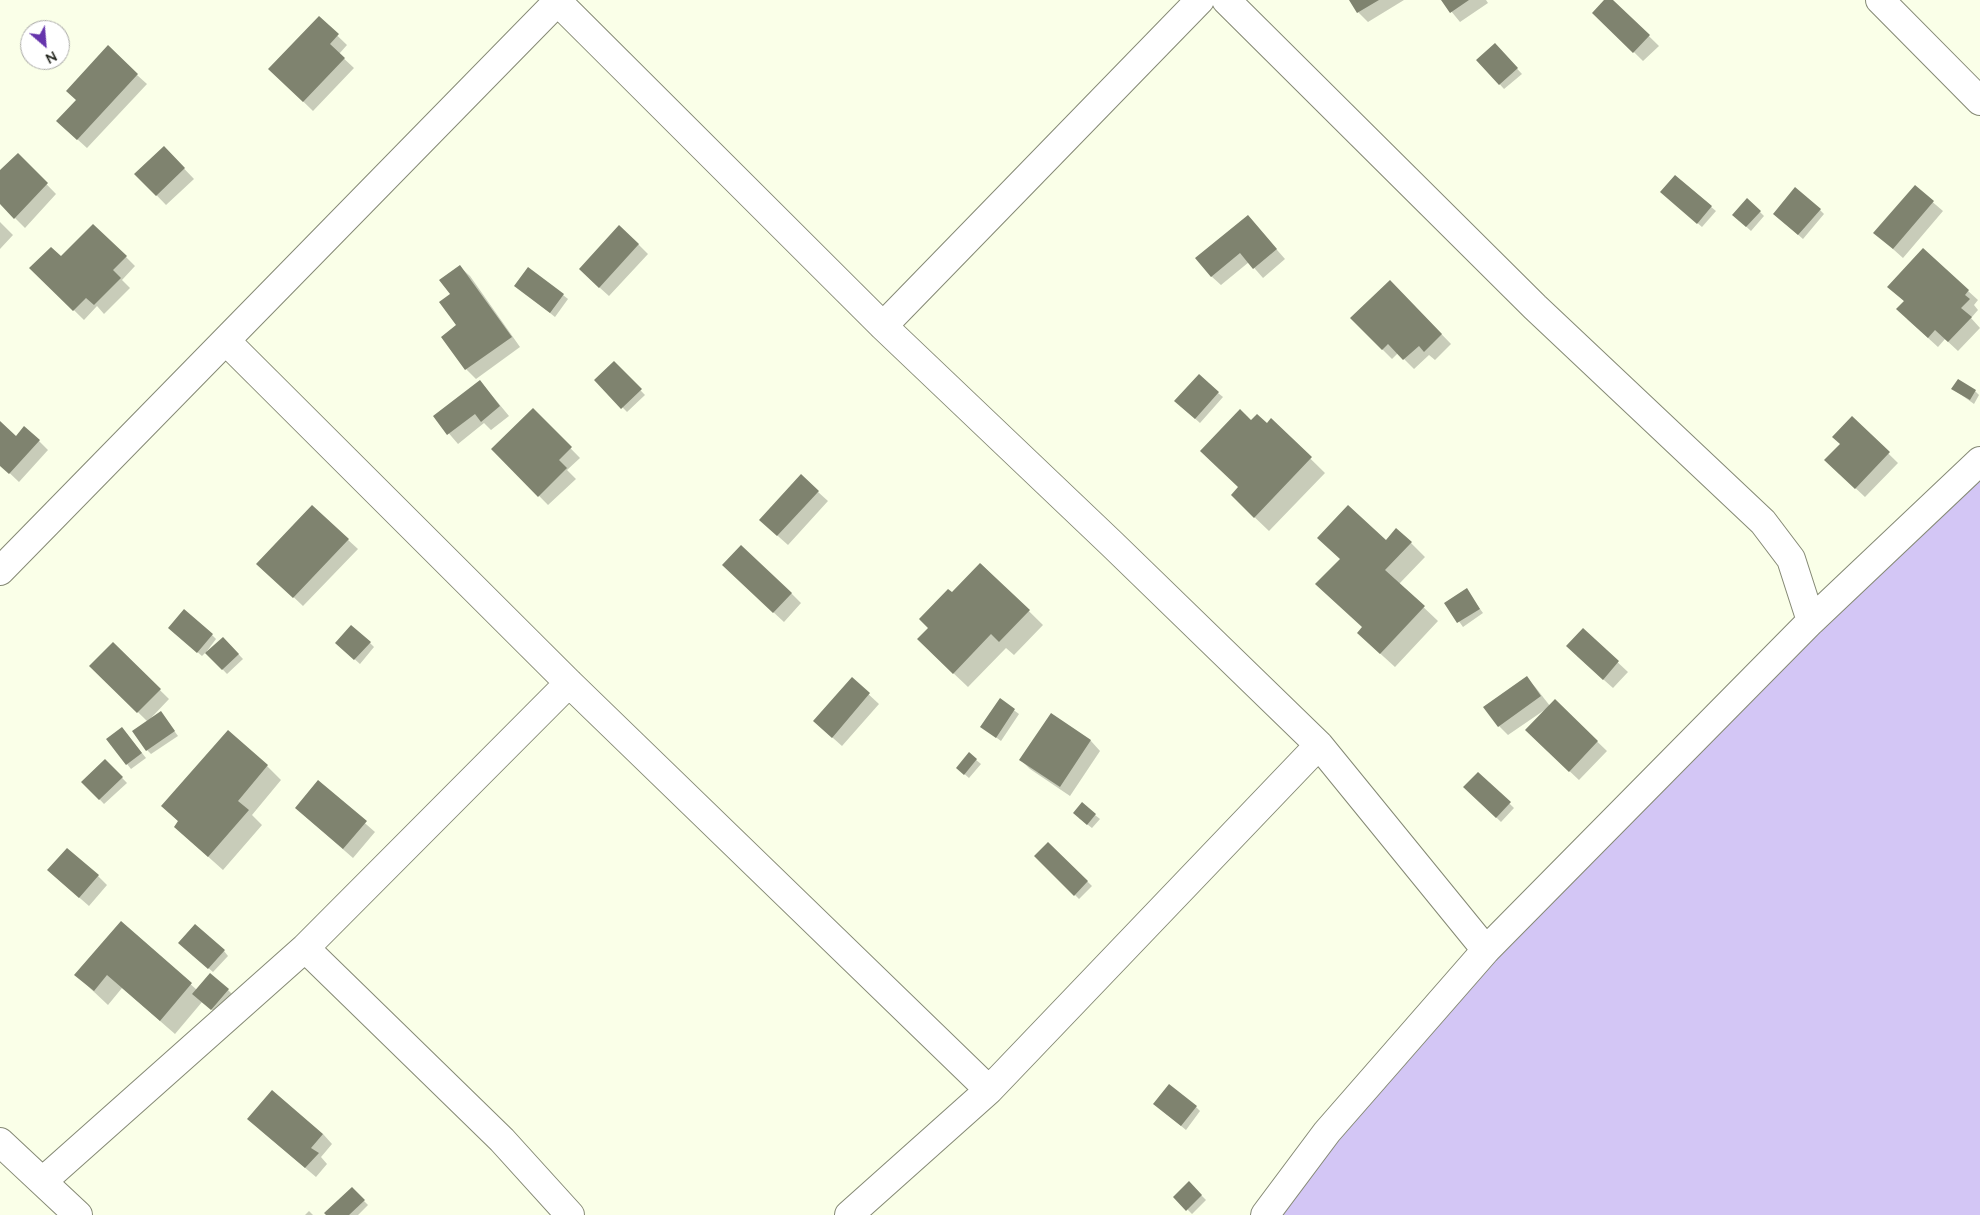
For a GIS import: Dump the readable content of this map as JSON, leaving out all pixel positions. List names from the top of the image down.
{
  "north": "bottom right"
}
